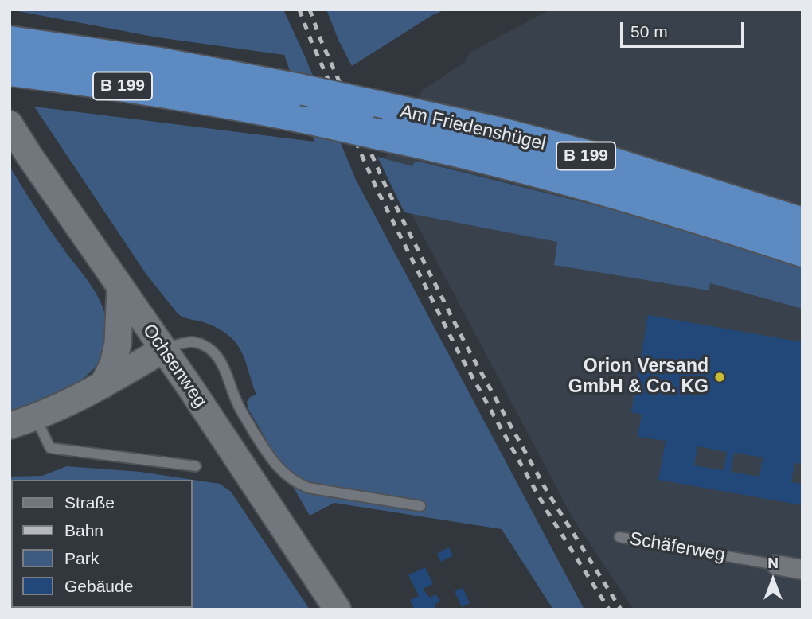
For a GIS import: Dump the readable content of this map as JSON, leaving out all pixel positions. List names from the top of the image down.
{
  "streets": {
    "highway": ["B 199", "Am Friedenshügel"],
    "main road": ["Ochsenweg"],
    "street": ["Schäferweg"]
  },
  "places": ["Orion Versand GmbH & Co. KG"],
  "legend": [
    "Straße",
    "Bahn",
    "Park",
    "Gebäude"
  ],
  "scale_bar": "50 m",
  "north": "top"
}
